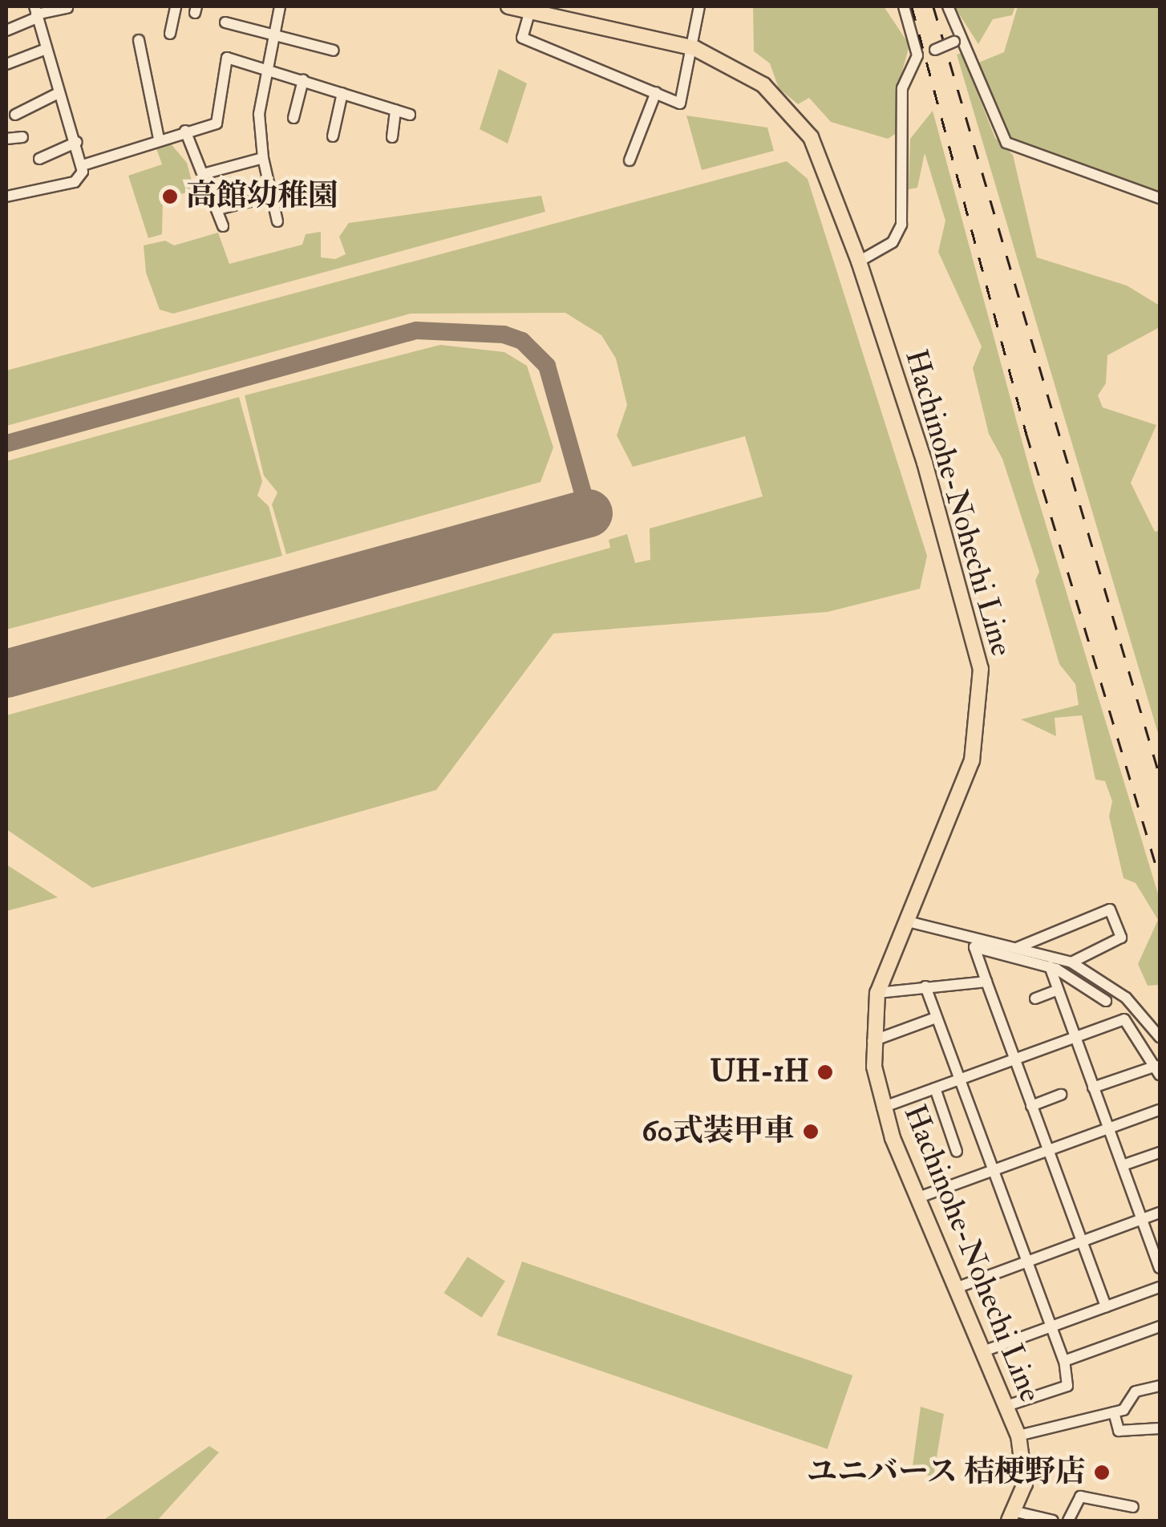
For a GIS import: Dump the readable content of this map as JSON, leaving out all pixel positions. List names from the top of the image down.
{
  "streets": {
    "main road": ["Hachinohe-Nohechi Line"]
  },
  "places": [
    "高館幼稚園",
    "UH-1H",
    "60式装甲車",
    "ユニバース 桔梗野店"
  ]
}
